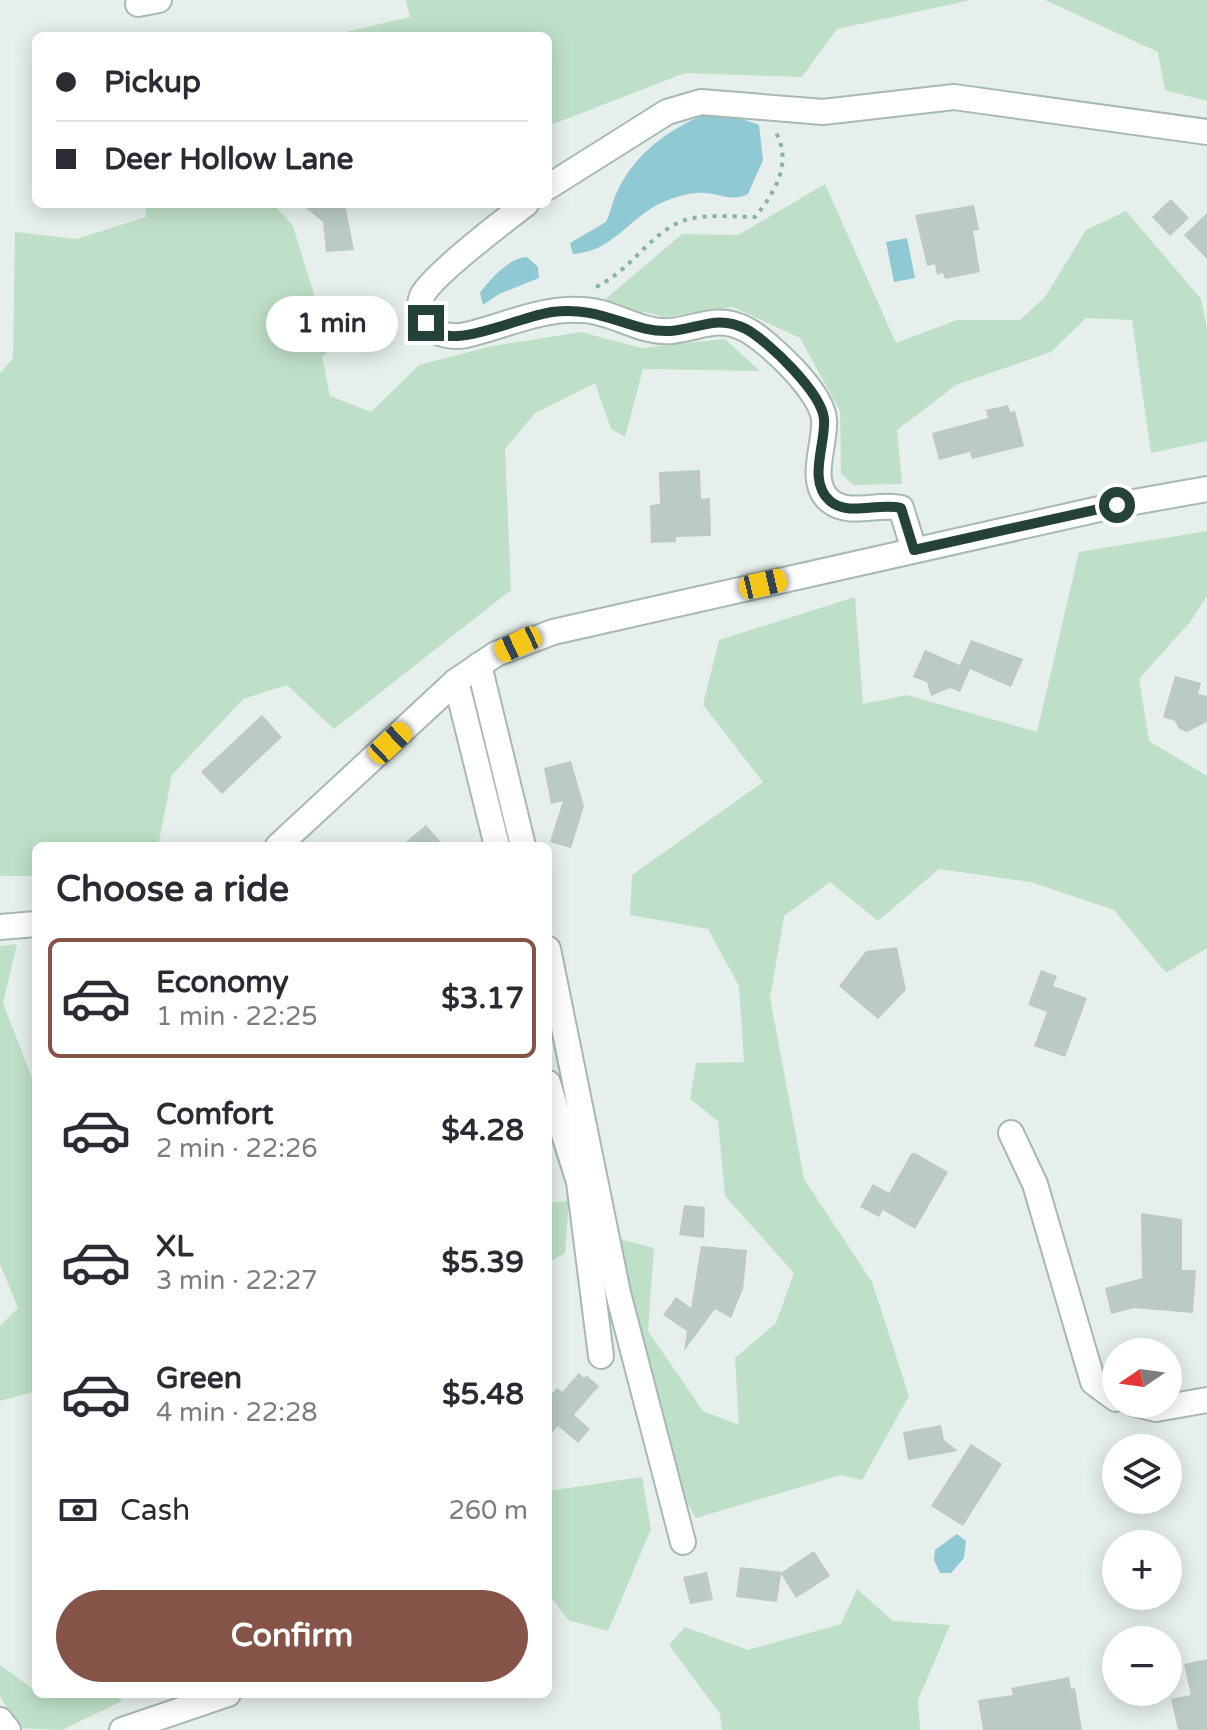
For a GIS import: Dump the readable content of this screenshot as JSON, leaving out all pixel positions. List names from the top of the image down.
{
  "north": "left",
  "page": {
    "banner": ["Pickup", "Deer Hollow Lane"],
    "bubble": "1 min",
    "heading": "Choose a ride",
    "list": [
      {
        "name": "Economy",
        "note": "1 min · 22:25",
        "value": "$3.17"
      },
      {
        "name": "Comfort",
        "note": "2 min · 22:26",
        "value": "$4.28"
      },
      {
        "name": "XL",
        "note": "3 min · 22:27",
        "value": "$5.39"
      },
      {
        "name": "Green",
        "note": "4 min · 22:28",
        "value": "$5.48"
      }
    ],
    "map_buttons": ["+", "−"],
    "pay": ["Cash", "260 m"],
    "buttons": "Confirm"
  }
}
